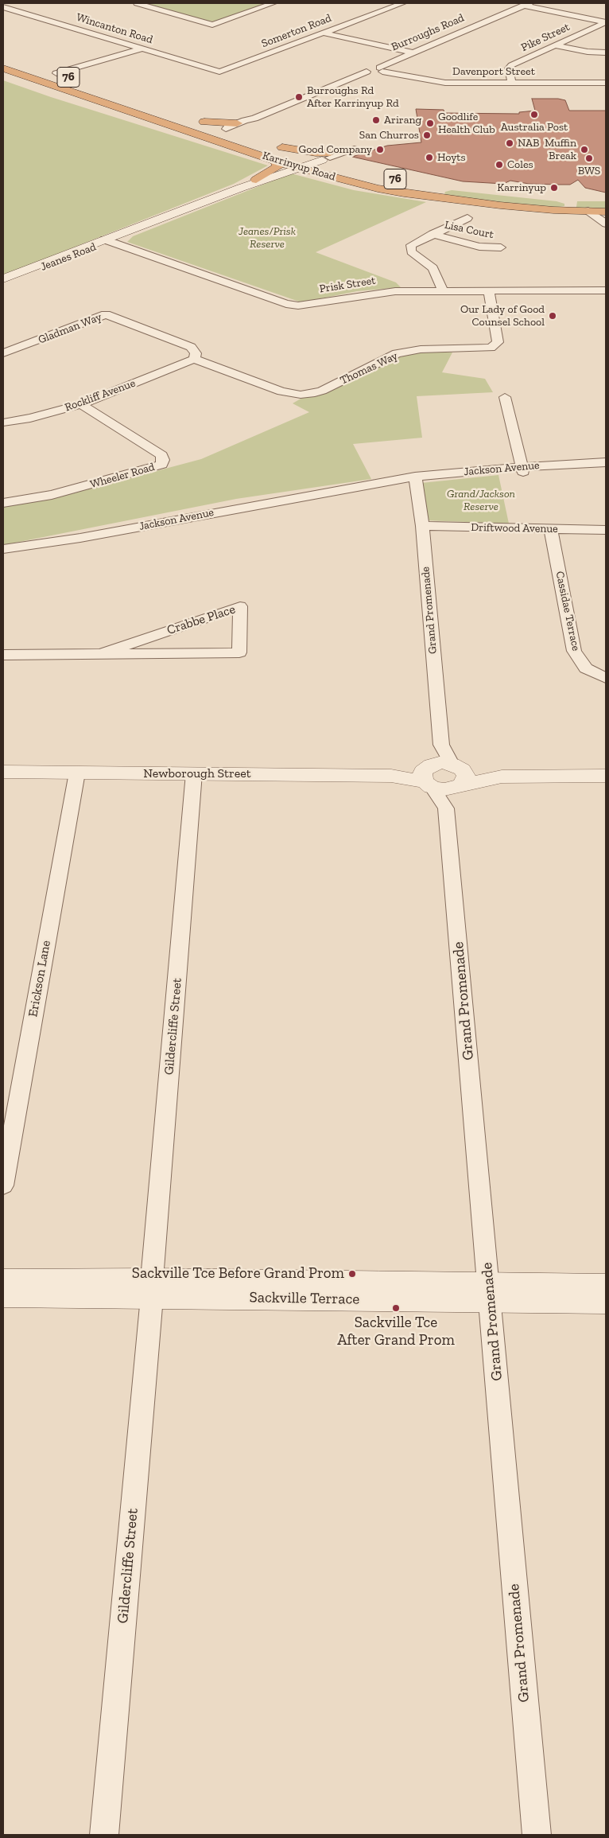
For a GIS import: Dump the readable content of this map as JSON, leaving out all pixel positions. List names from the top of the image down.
{
  "streets": {
    "highway": ["76", "Karrinyup Road"],
    "main road": ["Jeanes Road", "Newborough Street", "Sackville Terrace"],
    "street": [
      "Wincanton Road",
      "Somerton Road",
      "Burroughs Road",
      "Pike Street",
      "Davenport Street",
      "Lisa Court",
      "Prisk Street",
      "Gladman Way",
      "Thomas Way",
      "Rockliff Avenue",
      "Jackson Avenue",
      "Wheeler Road",
      "Driftwood Avenue",
      "Grand Promenade",
      "Cassidae Terrace",
      "Crabbe Place",
      "Erickson Lane",
      "Gildercliffe Street"
    ]
  },
  "crossings": [
    ["Wincanton Road", "Somerton Road"],
    ["Burroughs Road", "Davenport Street"],
    ["Pike Street", "Davenport Street"],
    ["Karrinyup Road", "Jeanes Road"],
    ["Jeanes Road", "Prisk Street"],
    ["Prisk Street", "Thomas Way"],
    ["Gladman Way", "Thomas Way"],
    ["Gladman Way", "Rockliff Avenue"],
    ["Thomas Way", "Rockliff Avenue"],
    ["Rockliff Avenue", "Wheeler Road"],
    ["Jackson Avenue", "Grand Promenade"],
    ["Driftwood Avenue", "Grand Promenade"],
    ["Driftwood Avenue", "Cassidae Terrace"],
    ["Grand Promenade", "Newborough Street"],
    ["Grand Promenade", "Sackville Terrace"],
    ["Newborough Street", "Erickson Lane"],
    ["Newborough Street", "Gildercliffe Street"],
    ["Gildercliffe Street", "Sackville Terrace"]
  ],
  "parks": ["Jeanes/Prisk Reserve", "Grand/Jackson Reserve"],
  "places": [
    "Burroughs Rd After Karrinyup Rd",
    "Australia Post",
    "Arirang",
    "Goodlife Health Club",
    "San Churros",
    "NAB",
    "Good Company",
    "Muffin Break",
    "Hoyts",
    "BWS",
    "Coles",
    "Karrinyup",
    "Our Lady of Good Counsel School",
    "Sackville Tce Before Grand Prom",
    "Sackville Tce After Grand Prom"
  ]
}
